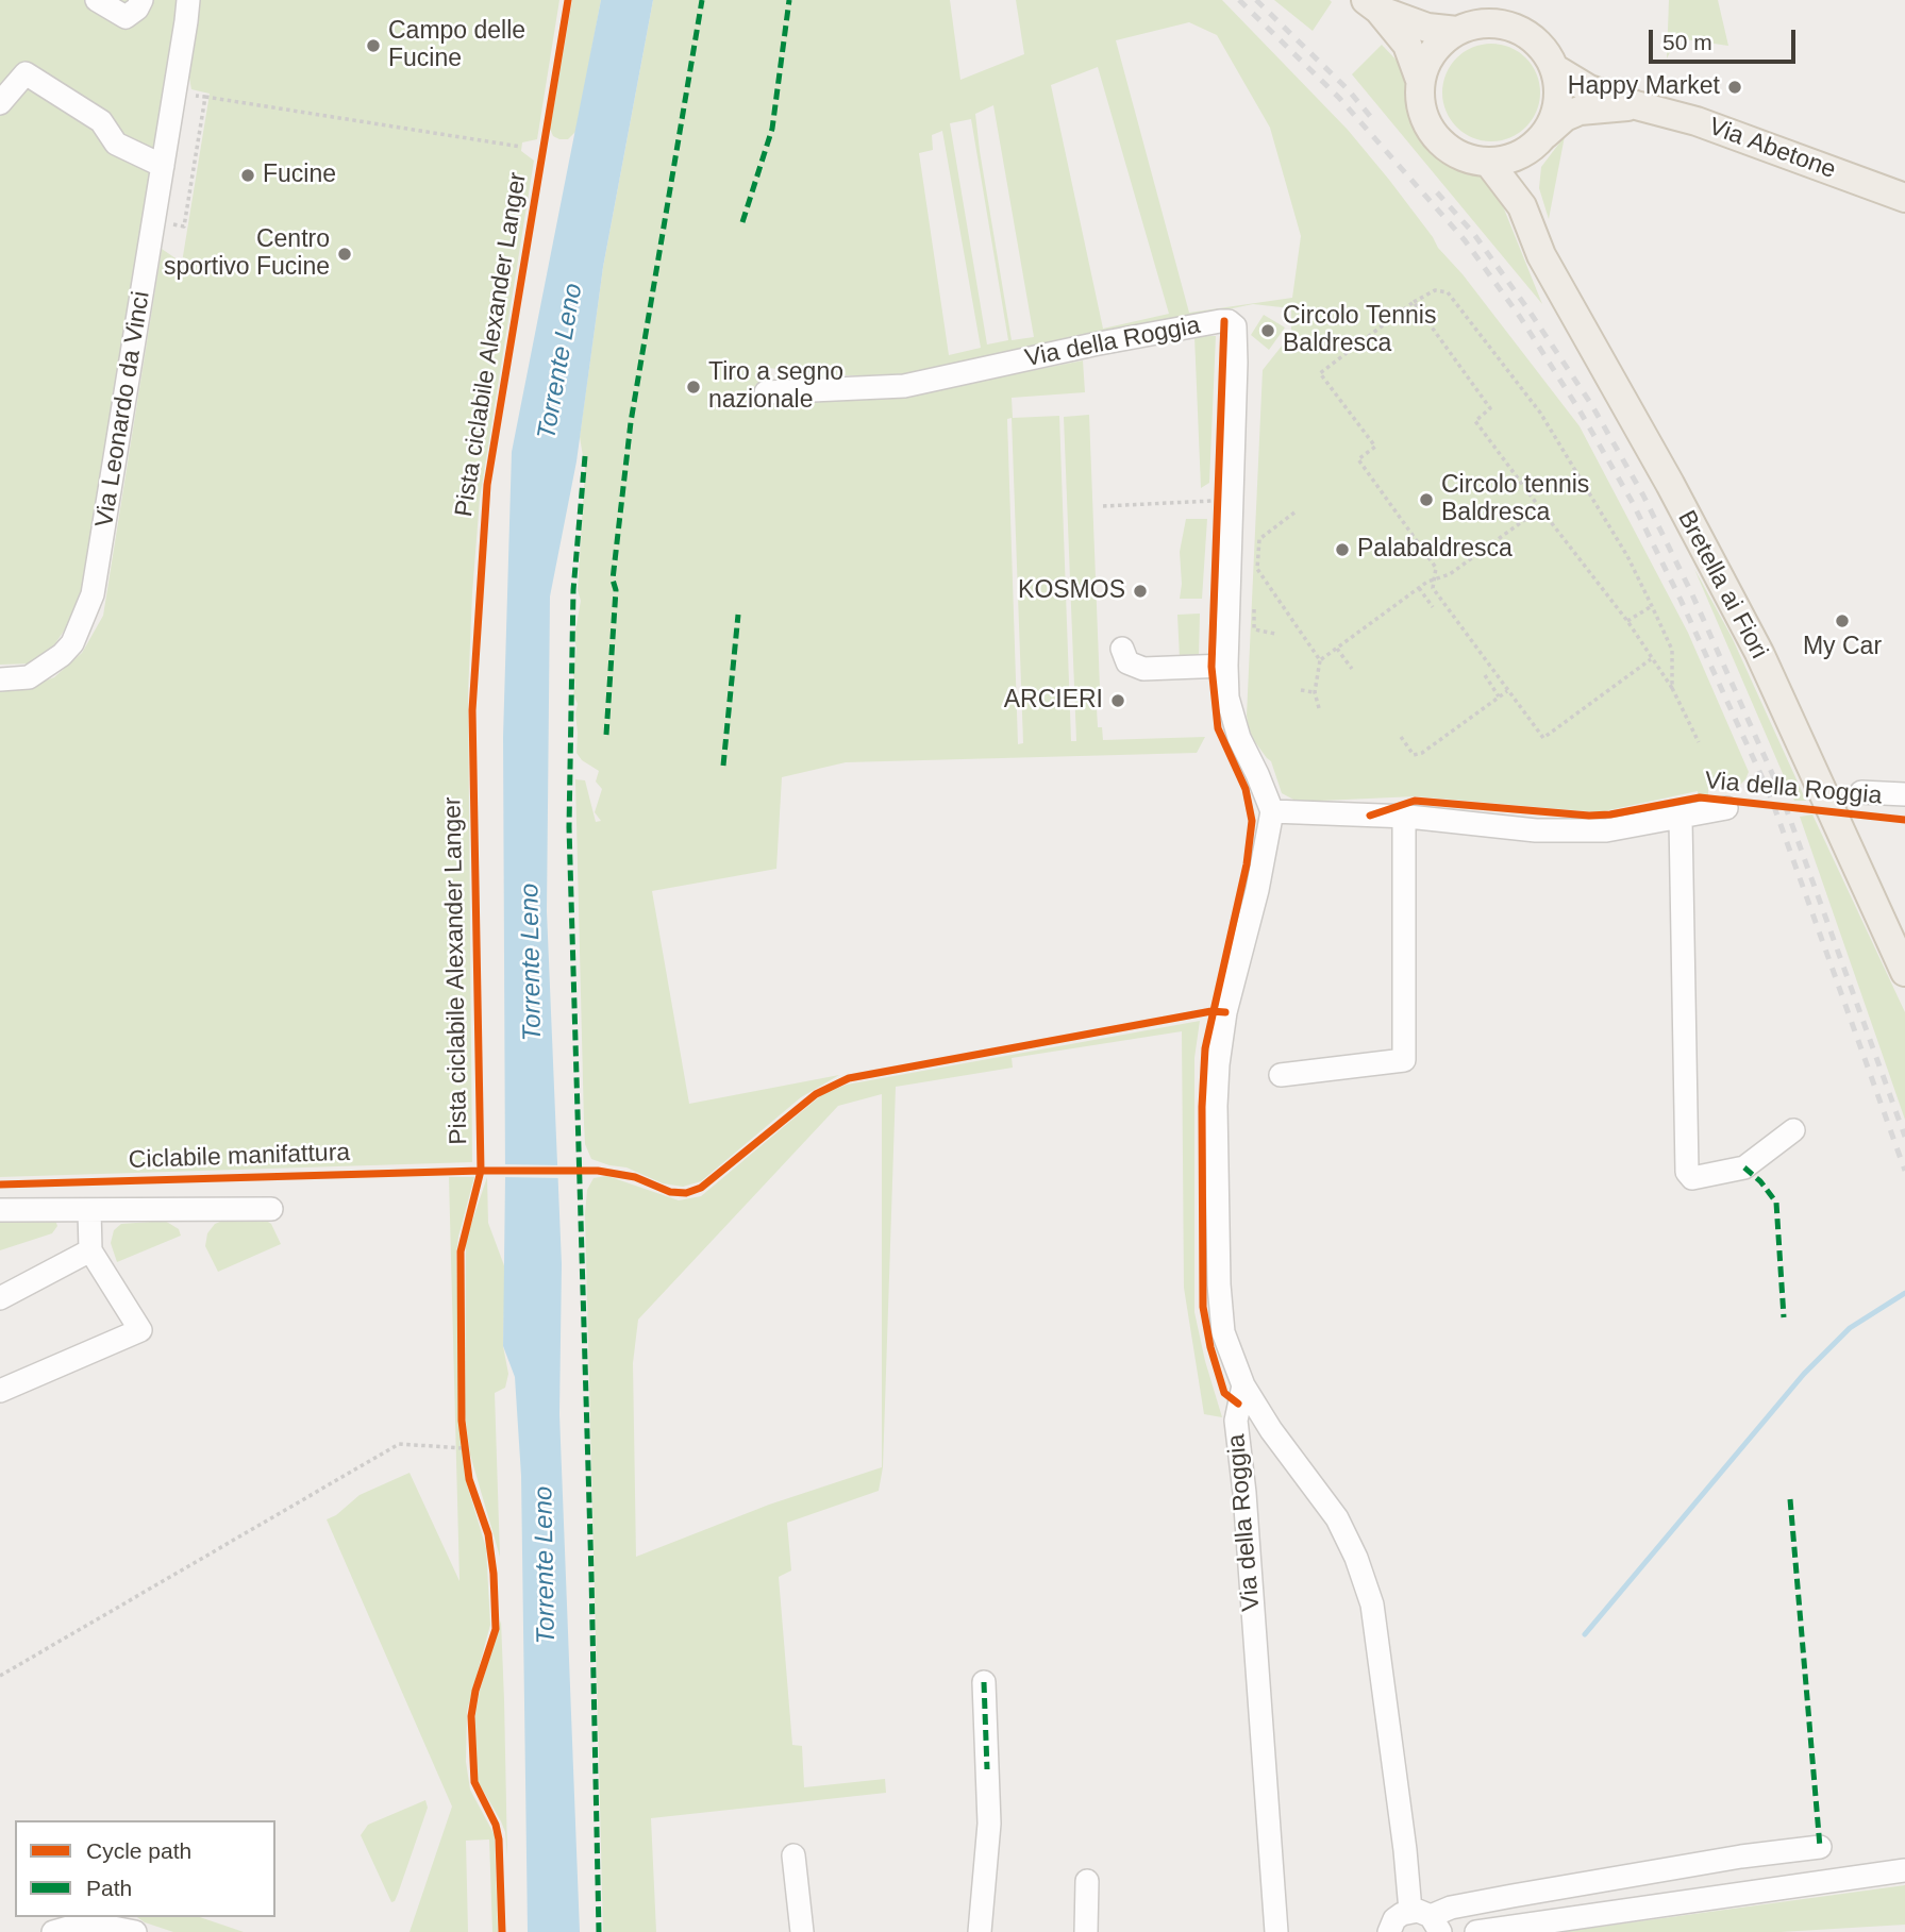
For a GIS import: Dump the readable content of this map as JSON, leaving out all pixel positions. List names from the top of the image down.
{
  "streets": {
    "main road": ["Via Abetone", "Bretella ai Fiori"],
    "street": ["Via della Roggia", "Via Leonardo da Vinci"],
    "cycle path": ["Pista ciclabile Alexander Langer", "Ciclabile manifattura"]
  },
  "crossings": [
    ["Via Abetone", "Bretella ai Fiori"]
  ],
  "water": ["Torrente Leno"],
  "places": [
    "Campo delle Fucine",
    "Happy Market",
    "Fucine",
    "Centro sportivo Fucine",
    "Circolo Tennis Baldresca",
    "Tiro a segno nazionale",
    "Circolo tennis Baldresca",
    "Palabaldresca",
    "KOSMOS",
    "My Car",
    "ARCIERI"
  ],
  "legend": ["Cycle path", "Path"],
  "scale_bar": "50 m"
}
